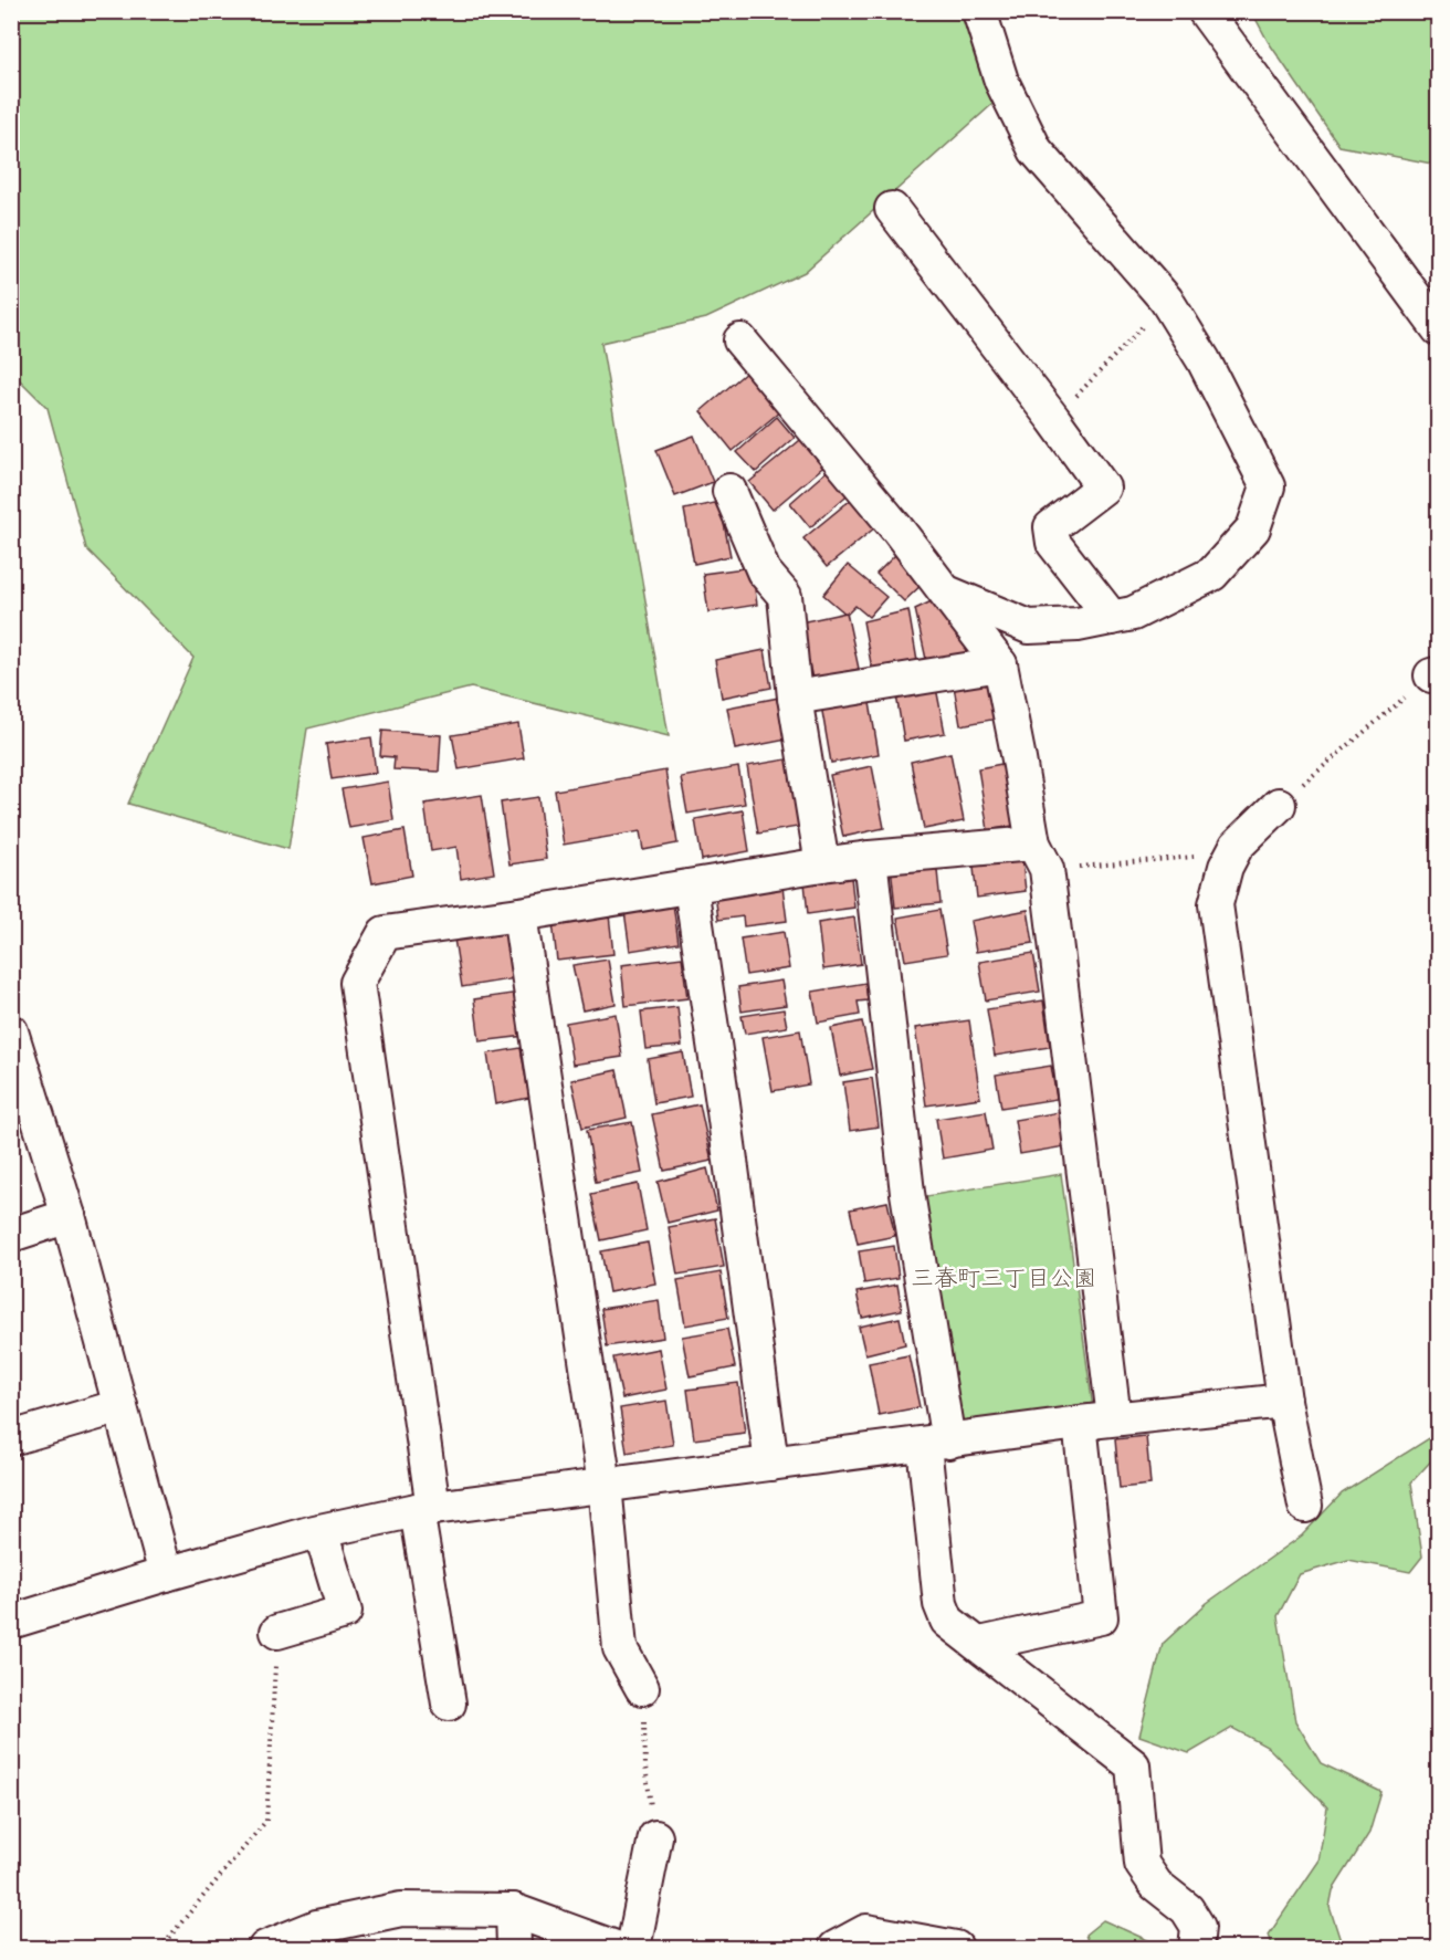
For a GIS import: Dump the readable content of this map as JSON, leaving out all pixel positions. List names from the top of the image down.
{
  "parks": ["三春町三丁目公園"]
}
